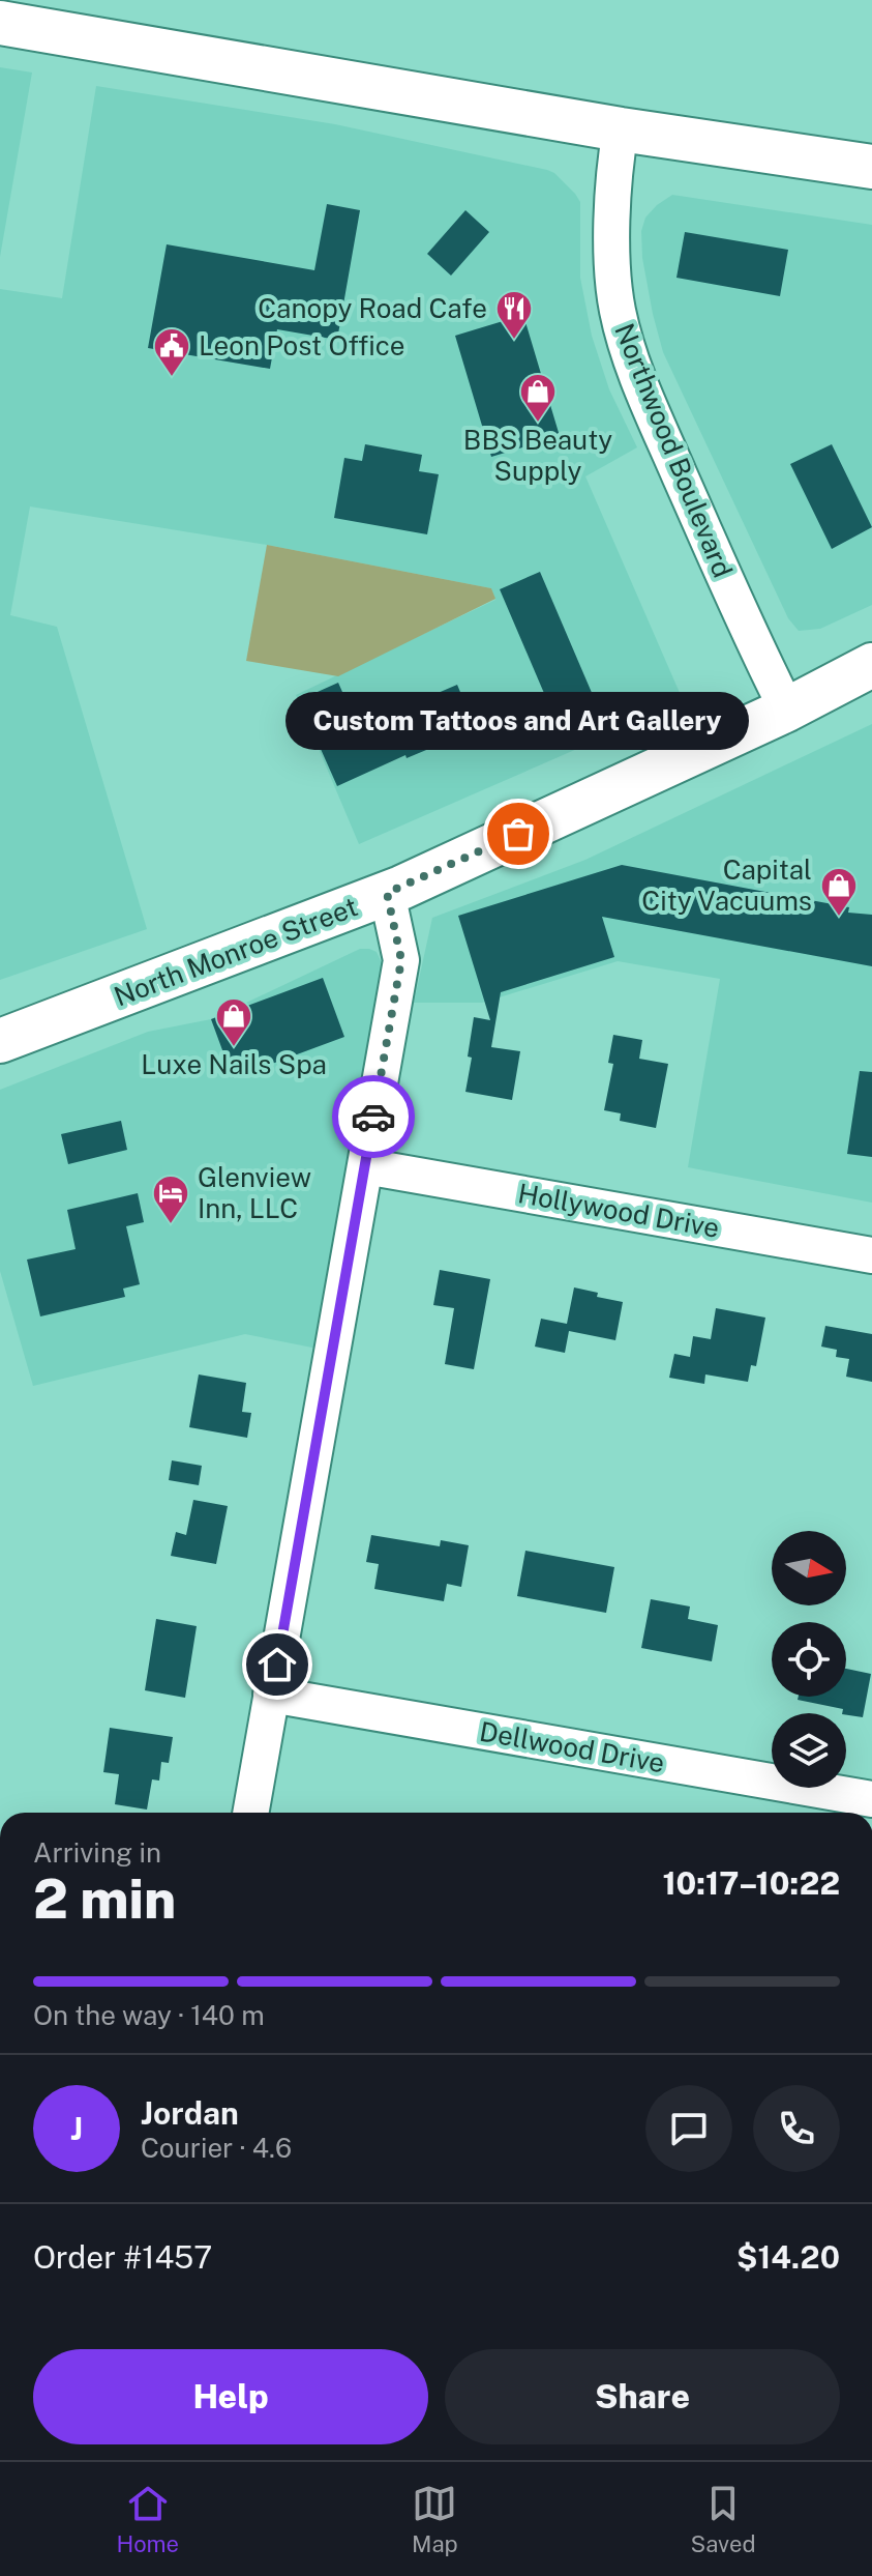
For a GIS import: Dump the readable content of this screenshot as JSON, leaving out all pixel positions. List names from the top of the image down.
{
  "streets": {
    "main road": ["North Monroe Street"],
    "street": ["Northwood Boulevard", "Hollywood Drive", "Dellwood Drive"]
  },
  "crossings": [
    ["Northwood Boulevard", "North Monroe Street"]
  ],
  "places": {
    "restaurant": ["Canopy Road Cafe"],
    "public building": ["Leon Post Office"],
    "shop": ["BBS Beauty Supply", "Capital City Vacuums", "Luxe Nails Spa"],
    "other": ["Custom Tattoos and Art Gallery"],
    "hotel": ["Glenview Inn, LLC"]
  },
  "north": "right",
  "page": {
    "bubble": "Custom Tattoos and Art Gallery",
    "heading": ["2 min", "Arriving in", "10:17–10:22"],
    "panel": [
      "Jordan",
      "Courier · 4.6",
      "Order #1457",
      "$14.20"
    ],
    "bar": "On the way · 140 m",
    "round": "J",
    "buttons": ["Help", "Share"],
    "tabs": ["Home", "Map", "Saved"]
  }
}
